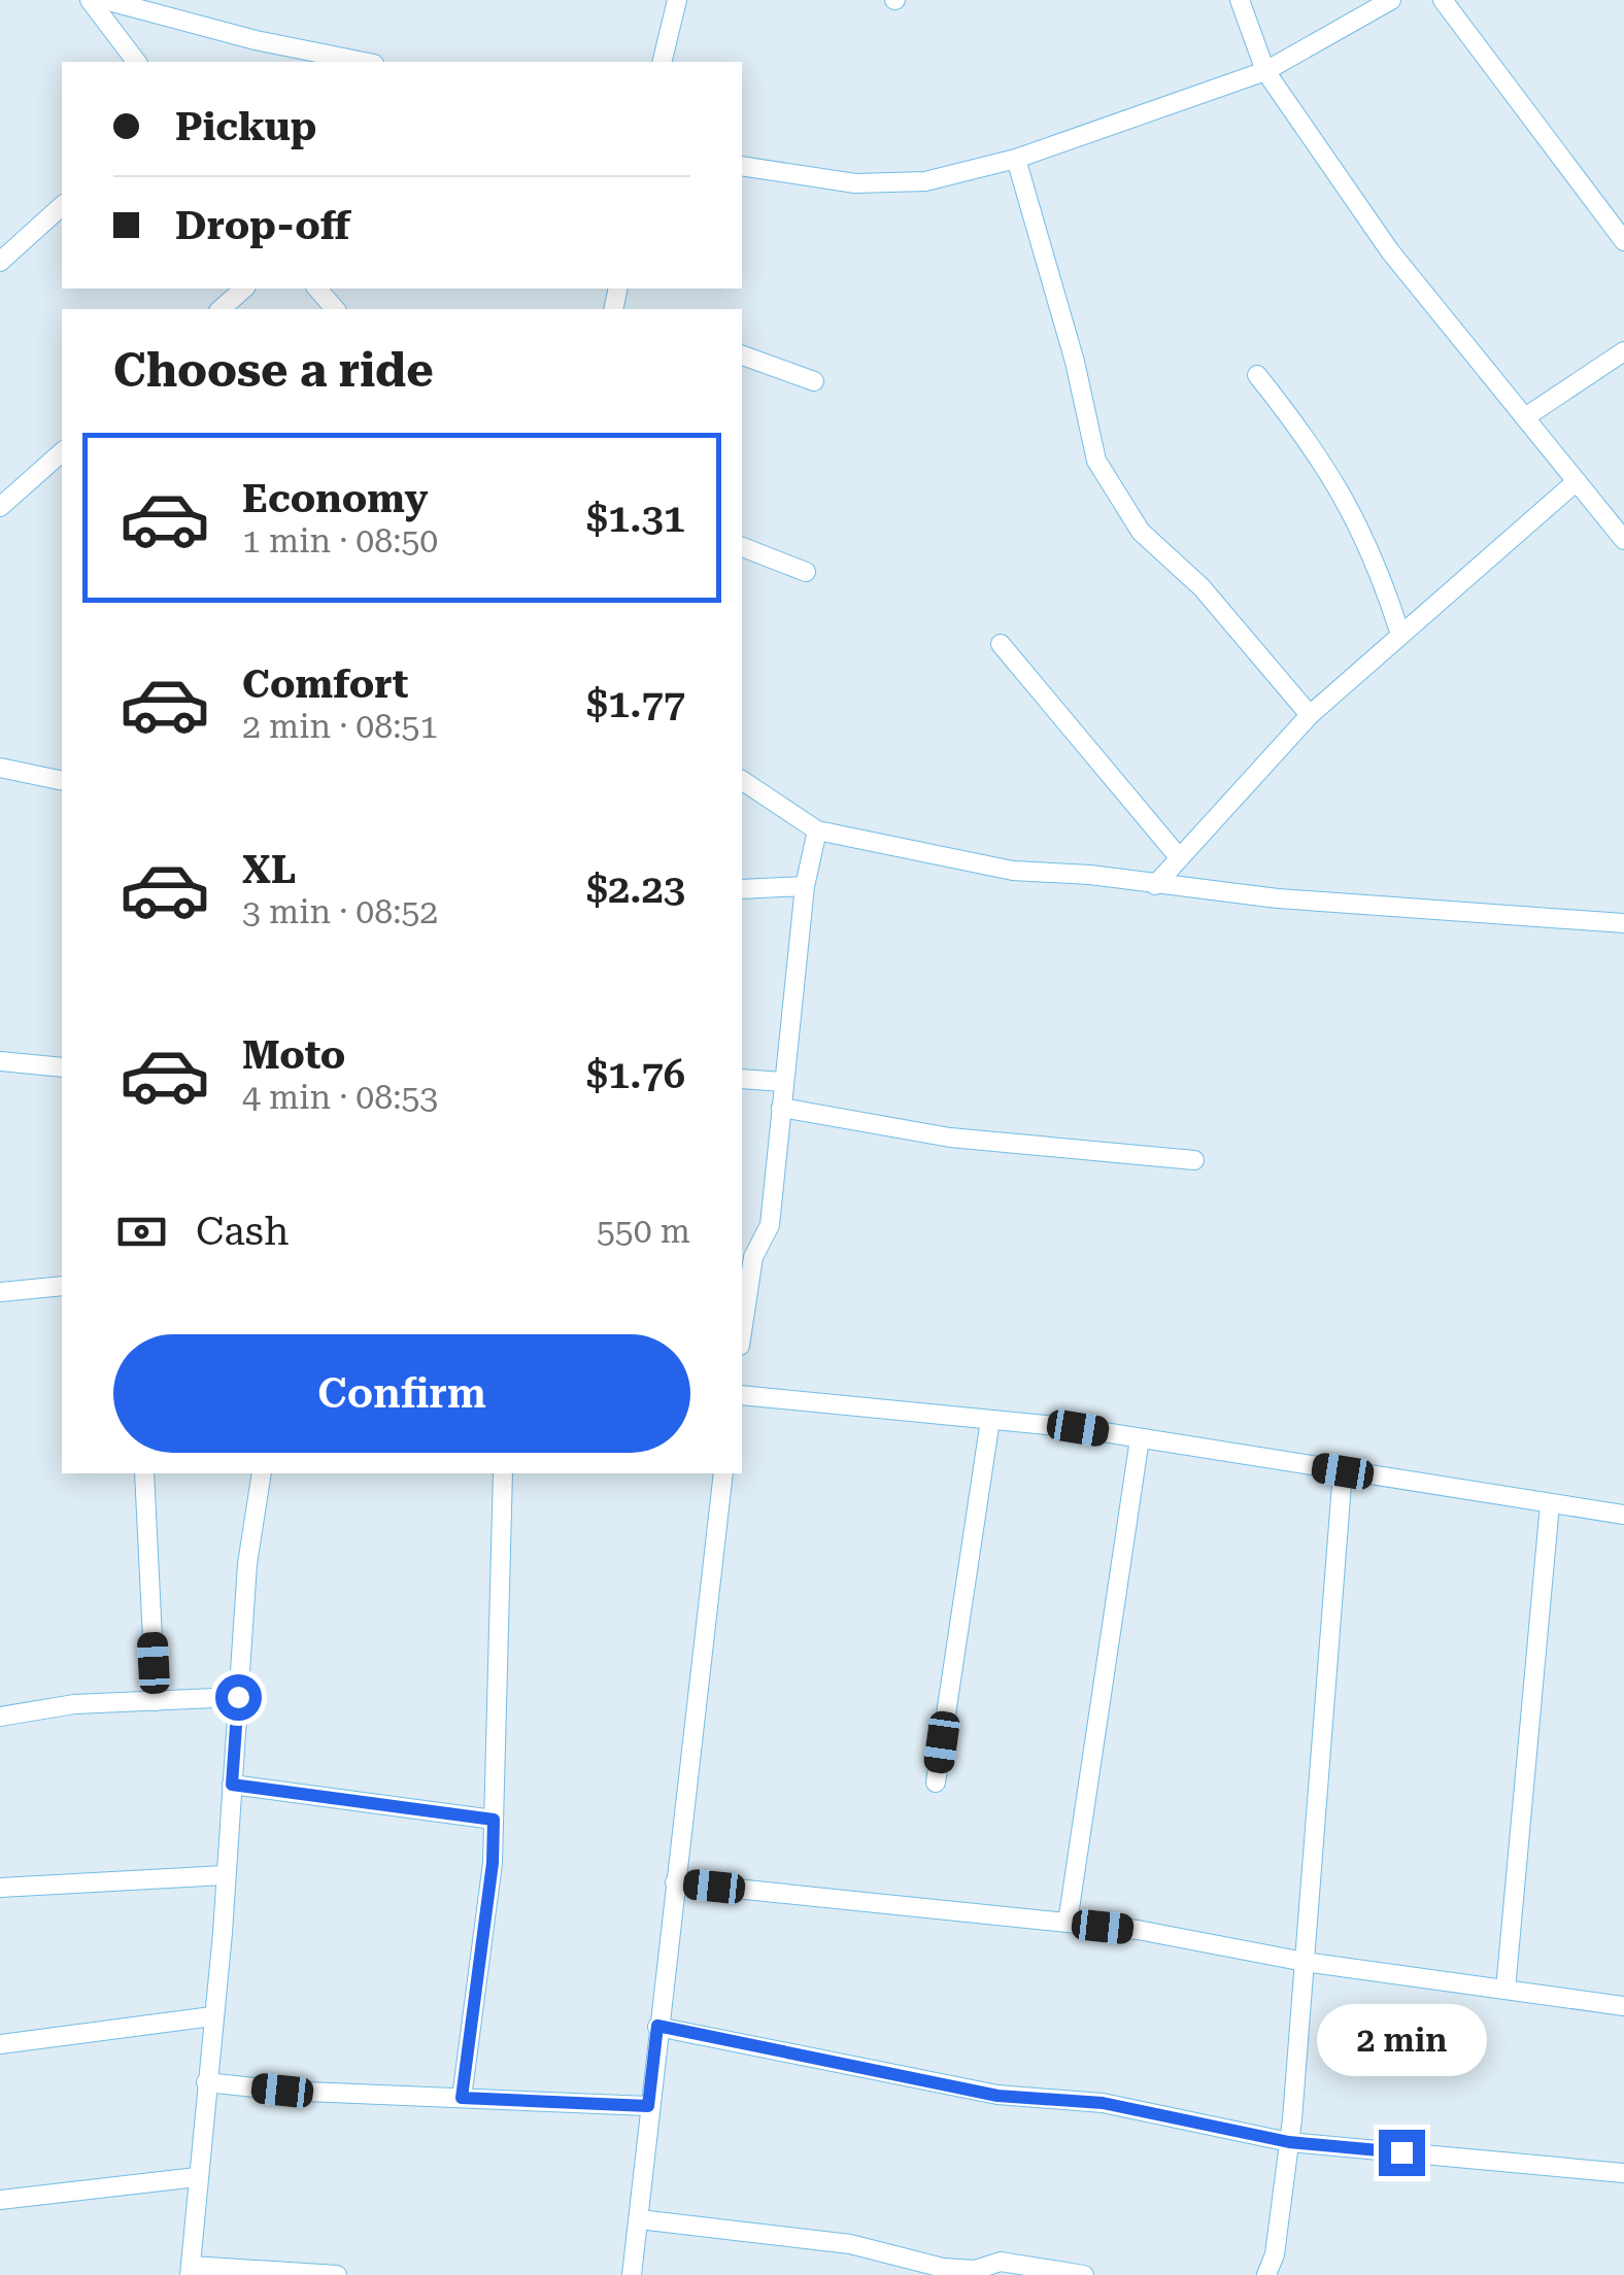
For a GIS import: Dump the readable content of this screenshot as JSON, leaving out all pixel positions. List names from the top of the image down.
{
  "page": {
    "banner": ["Pickup", "Drop-off"],
    "heading": "Choose a ride",
    "list": [
      {
        "name": "Economy",
        "note": "1 min · 08:50",
        "value": "$1.31"
      },
      {
        "name": "Comfort",
        "note": "2 min · 08:51",
        "value": "$1.77"
      },
      {
        "name": "XL",
        "note": "3 min · 08:52",
        "value": "$2.23"
      },
      {
        "name": "Moto",
        "note": "4 min · 08:53",
        "value": "$1.76"
      }
    ],
    "pay": ["Cash", "550 m"],
    "buttons": "Confirm",
    "bubble": "2 min"
  }
}
